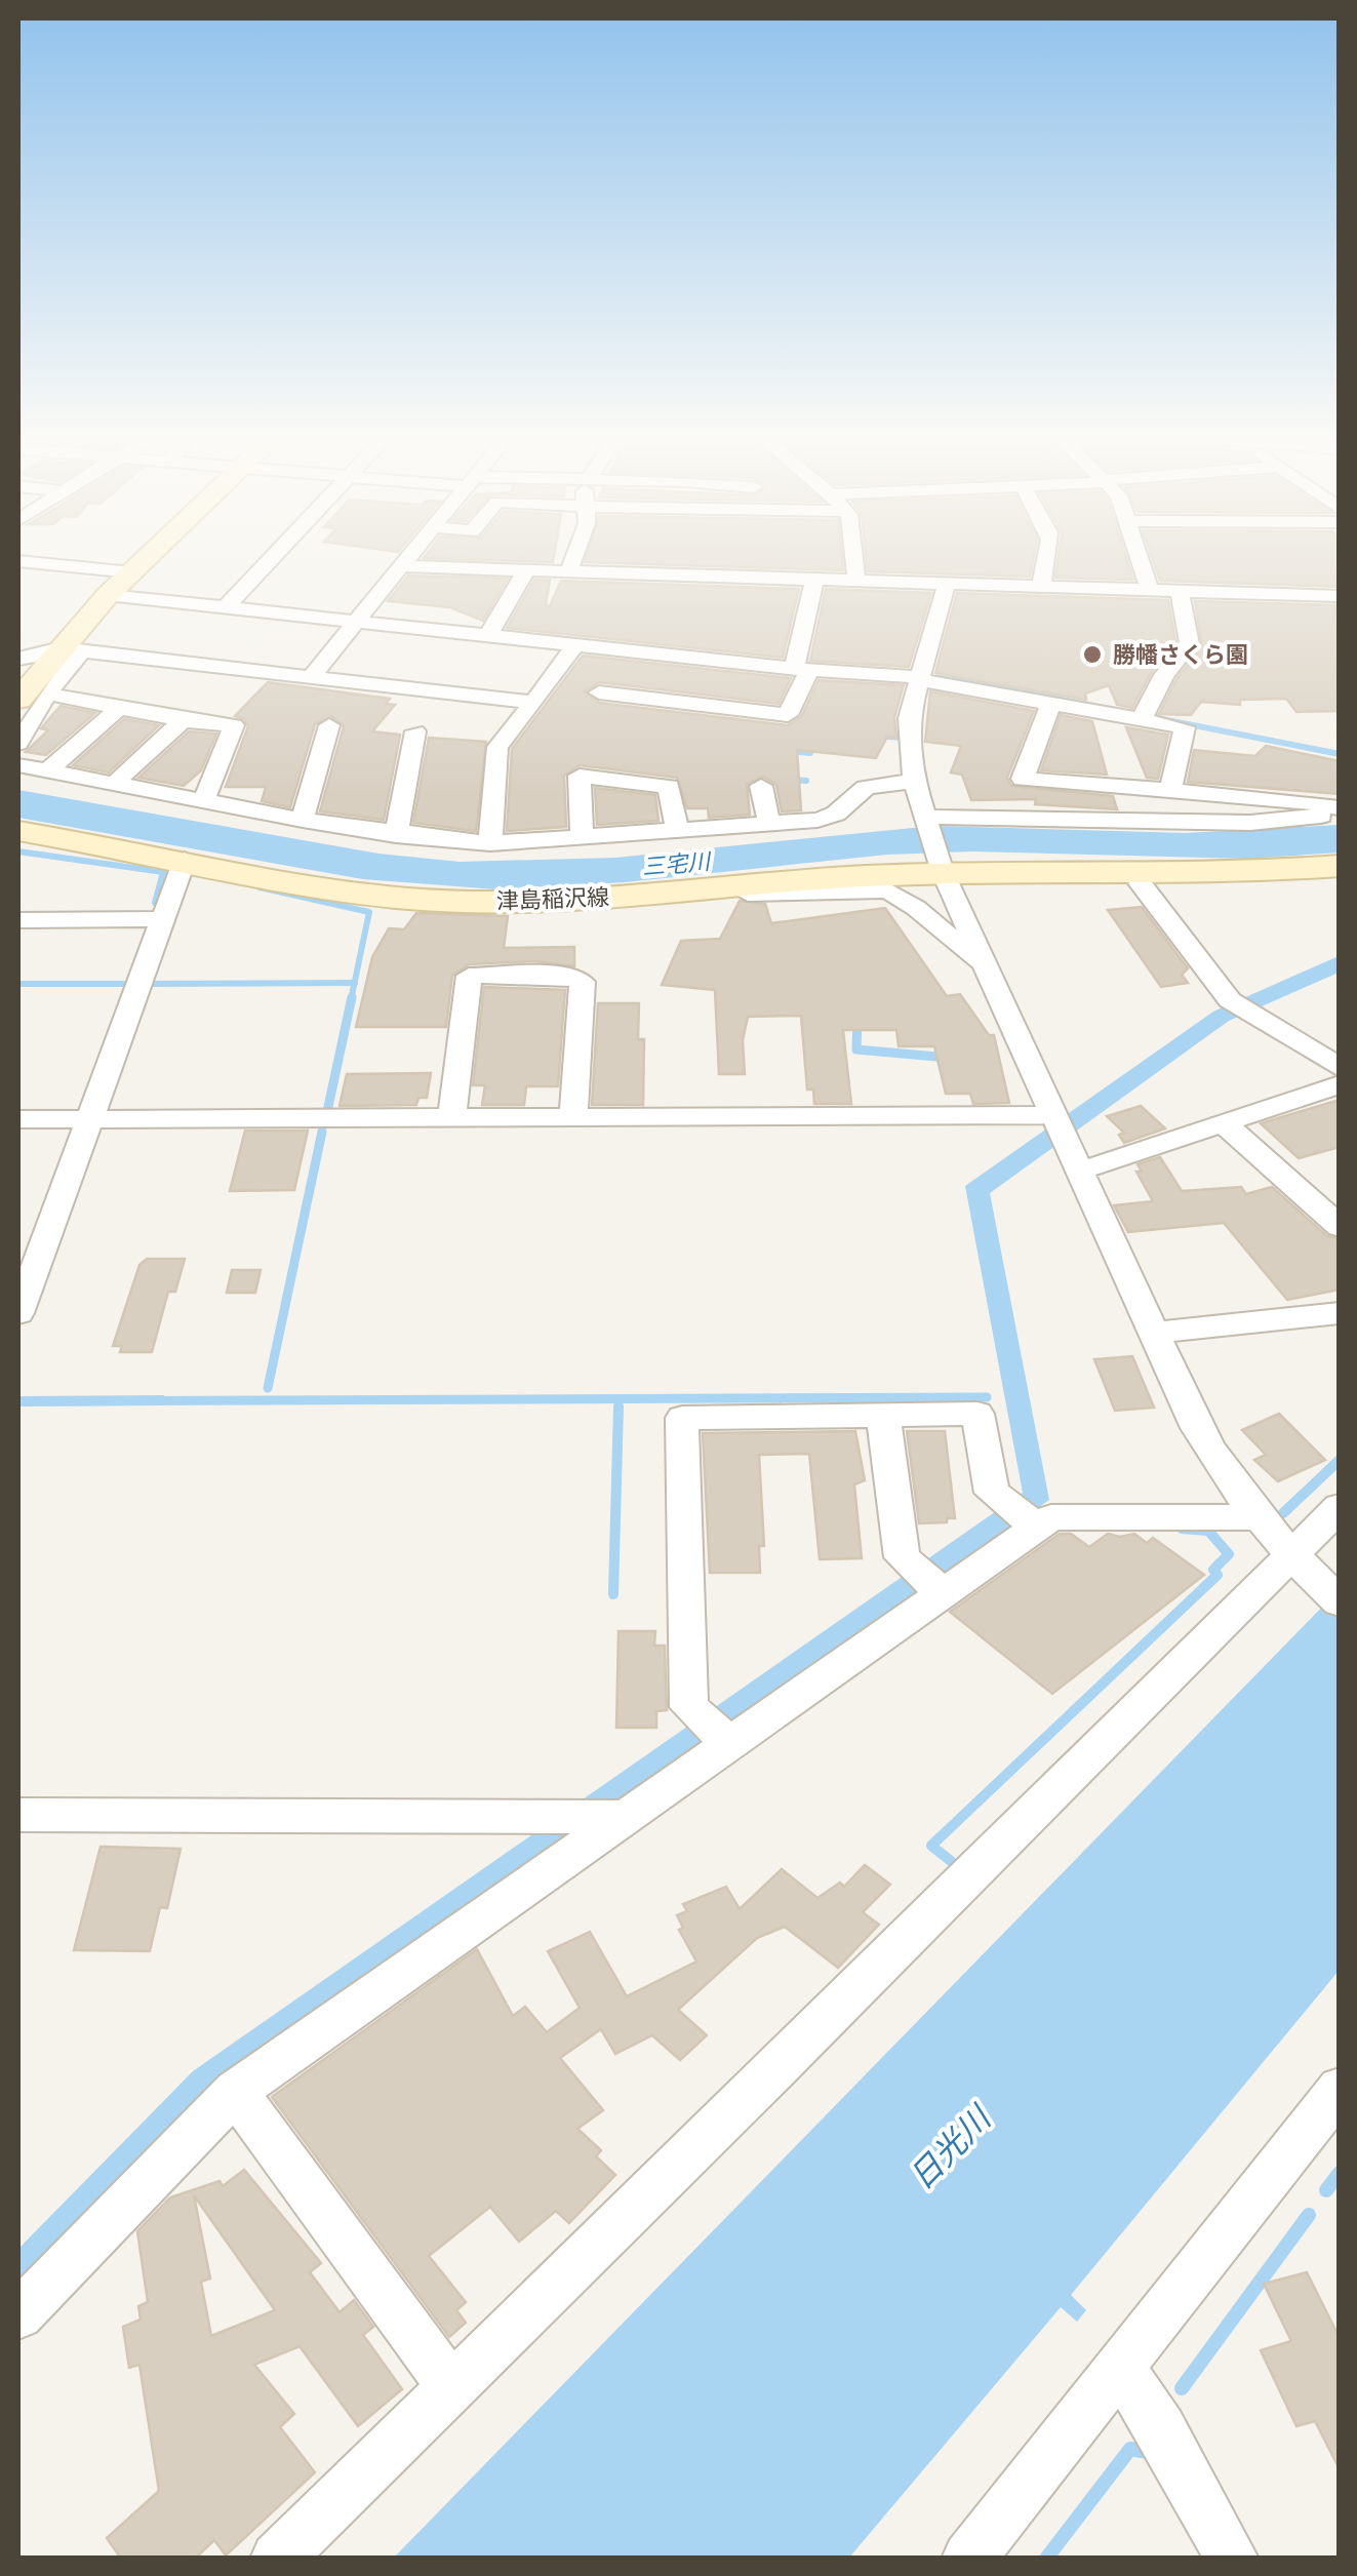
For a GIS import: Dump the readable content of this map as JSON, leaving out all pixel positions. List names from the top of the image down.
{
  "streets": {
    "main road": ["津島稲沢線"]
  },
  "water": ["三宅川", "日光川"],
  "places": ["勝幡さくら園"]
}
